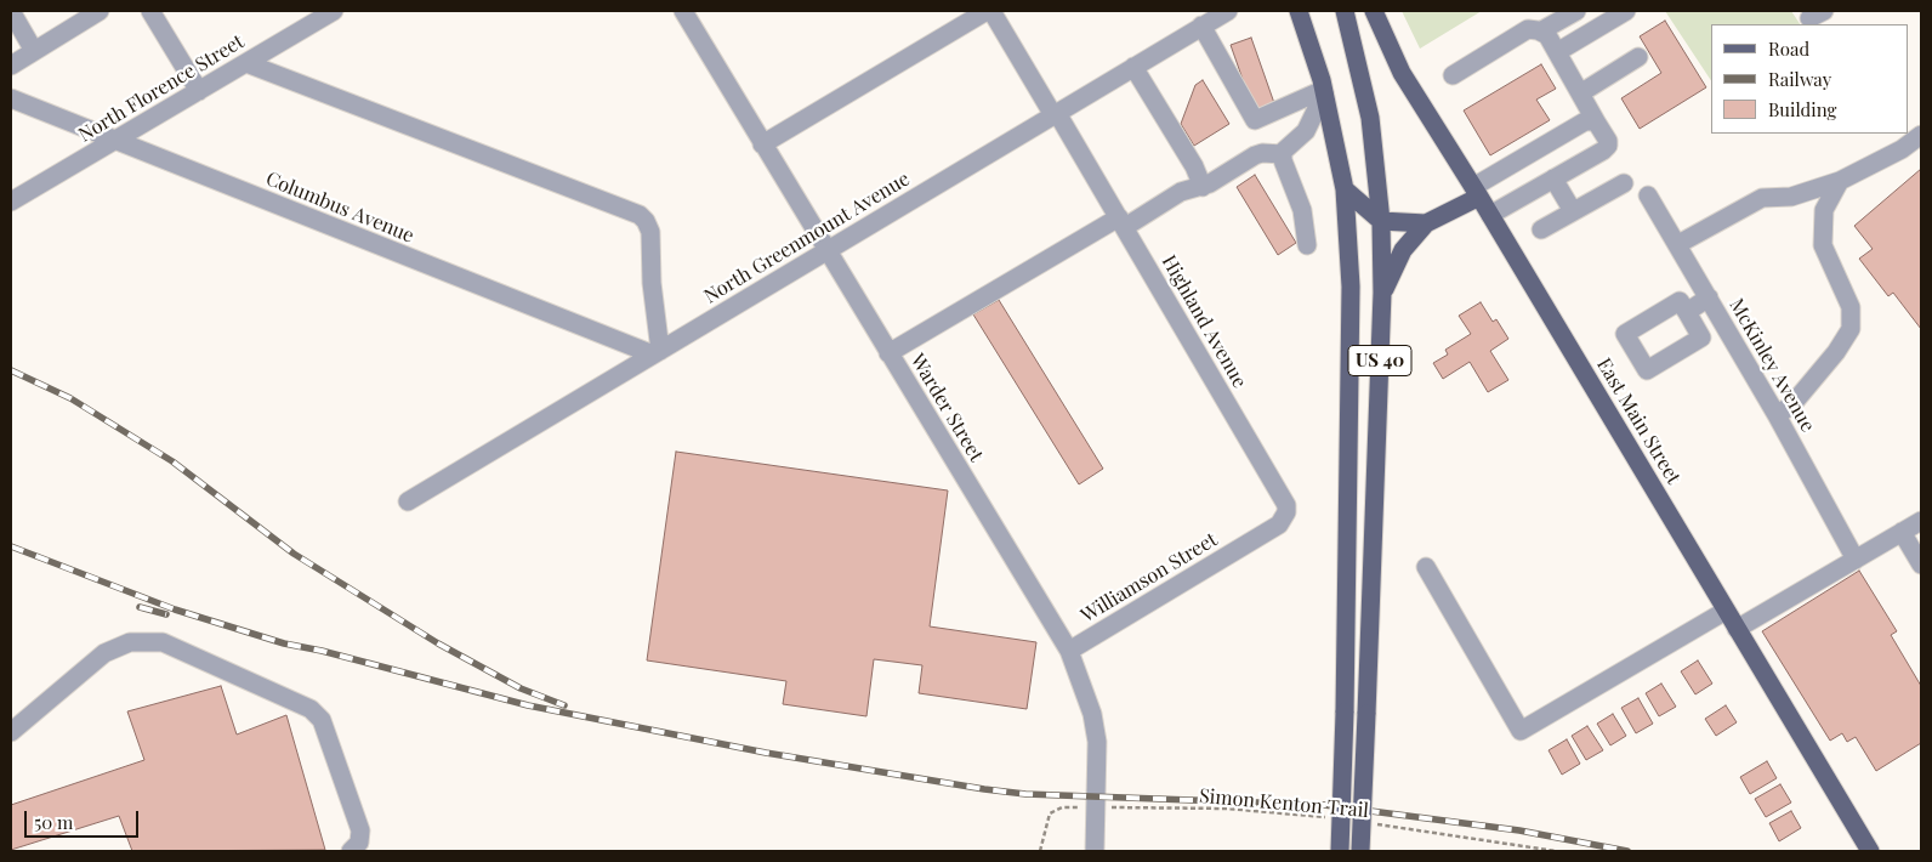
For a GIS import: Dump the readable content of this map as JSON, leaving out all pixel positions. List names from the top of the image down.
{
  "streets": {
    "main road": ["US 40", "East Main Street"],
    "street": [
      "North Florence Street",
      "Columbus Avenue",
      "North Greenmount Avenue",
      "Highland Avenue",
      "McKinley Avenue",
      "Warder Street",
      "Williamson Street"
    ],
    "path": ["Simon Kenton Trail"]
  },
  "crossings": [
    ["North Florence Street", "Columbus Avenue"],
    ["Columbus Avenue", "North Greenmount Avenue"],
    ["North Greenmount Avenue", "Highland Avenue"],
    ["North Greenmount Avenue", "Warder Street"],
    ["Highland Avenue", "Williamson Street"],
    ["Warder Street", "Williamson Street"],
    ["Warder Street", "Simon Kenton Trail"]
  ],
  "legend": ["Road", "Railway", "Building"],
  "scale_bar": "50 m"
}
